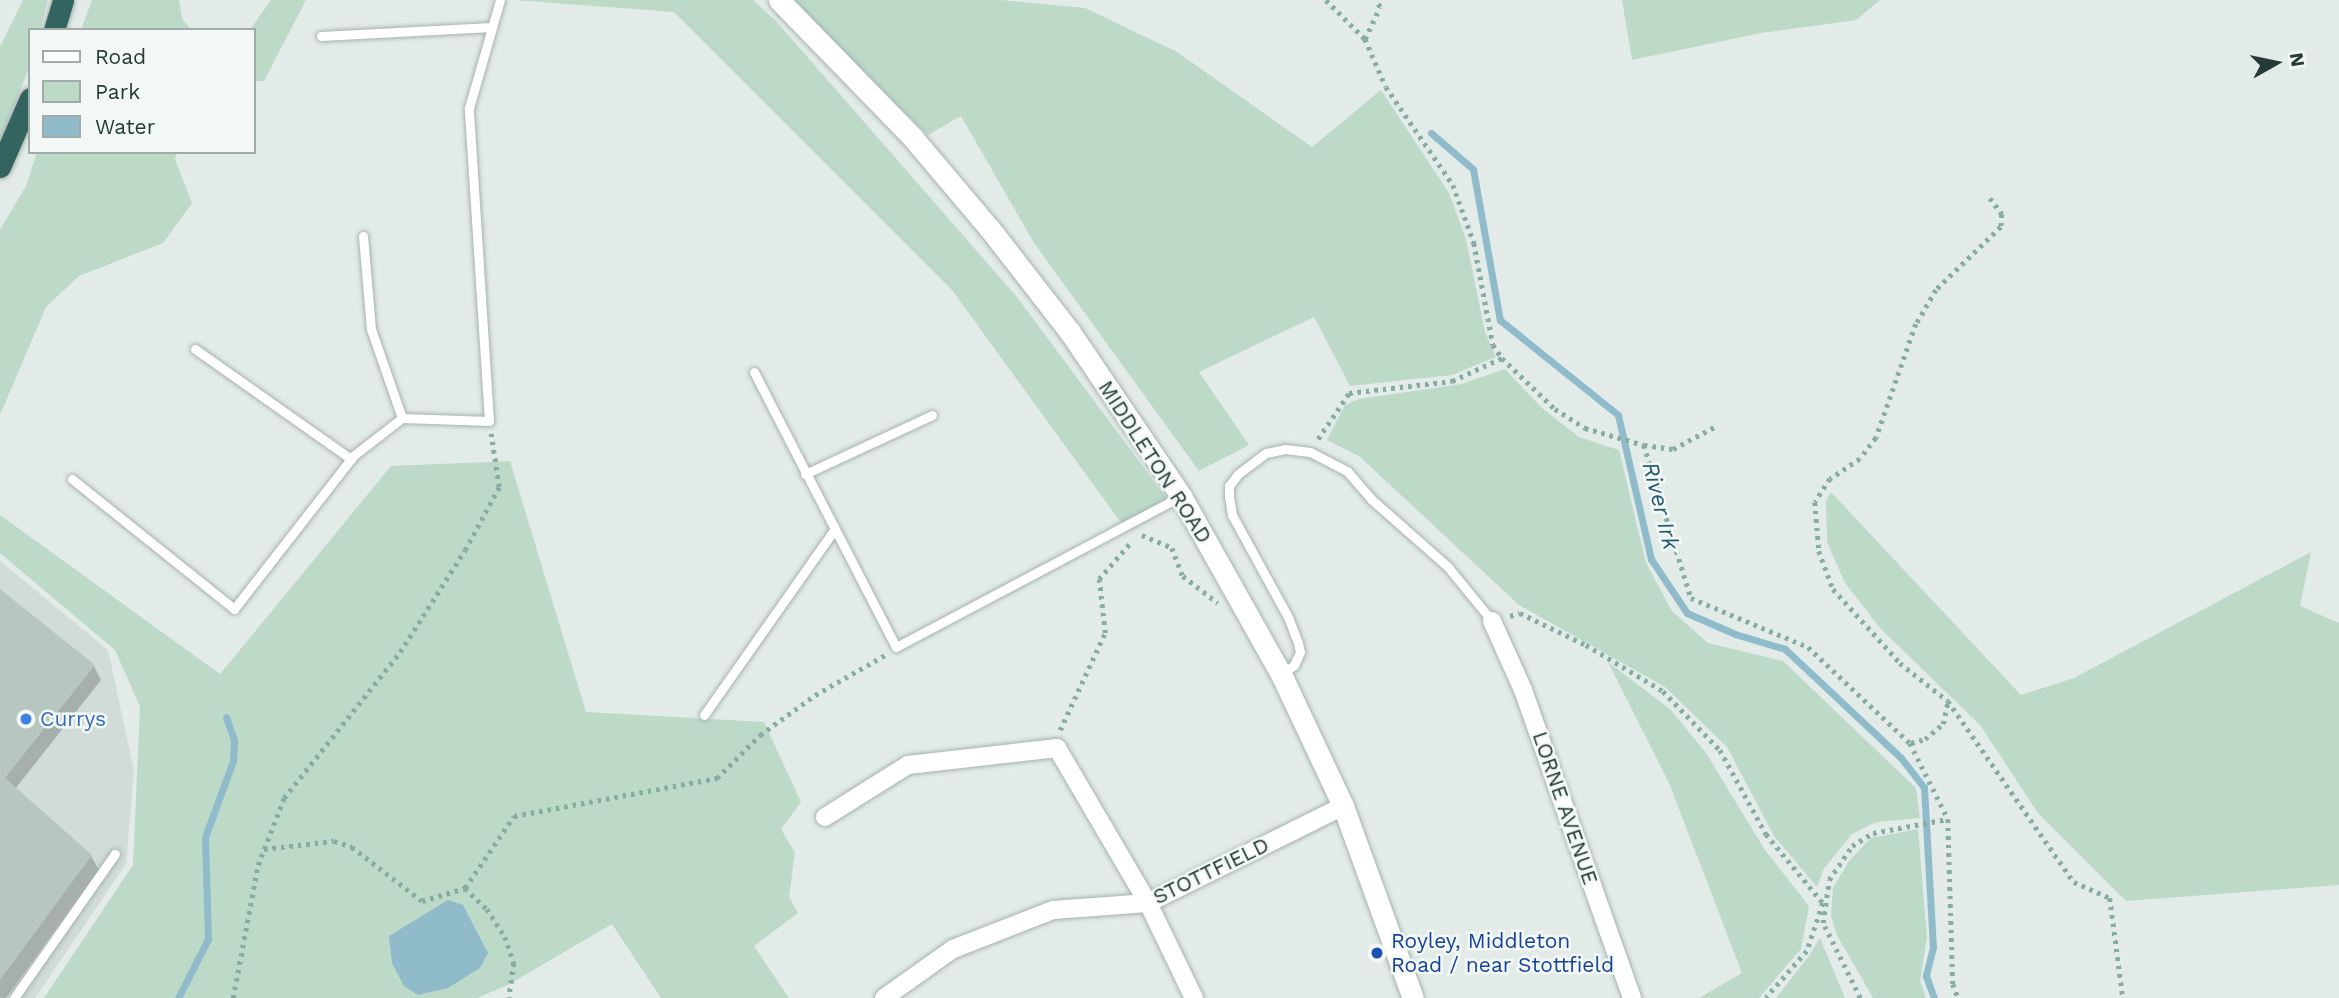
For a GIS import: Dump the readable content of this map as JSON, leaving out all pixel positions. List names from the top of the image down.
{
  "streets": {
    "main road": ["MIDDLETON ROAD"],
    "street": ["LORNE AVENUE", "STOTTFIELD"]
  },
  "crossings": [
    ["MIDDLETON ROAD", "STOTTFIELD"]
  ],
  "water": ["River Irk"],
  "places": ["Currys", "Royley, Middleton Road / near Stottfield"],
  "legend": ["Road", "Park", "Water"],
  "north": "right"
}
